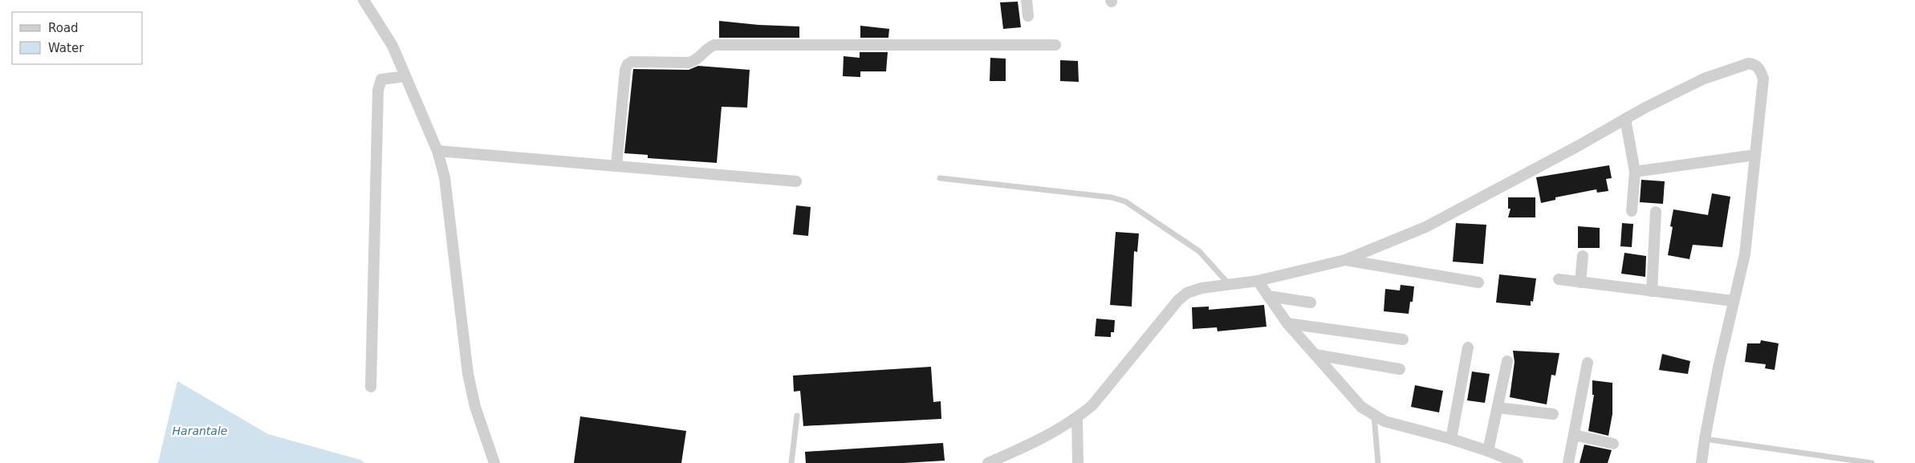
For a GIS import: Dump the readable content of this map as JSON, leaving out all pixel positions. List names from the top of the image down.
{
  "water": ["Harantale"],
  "legend": ["Road", "Water"]
}
